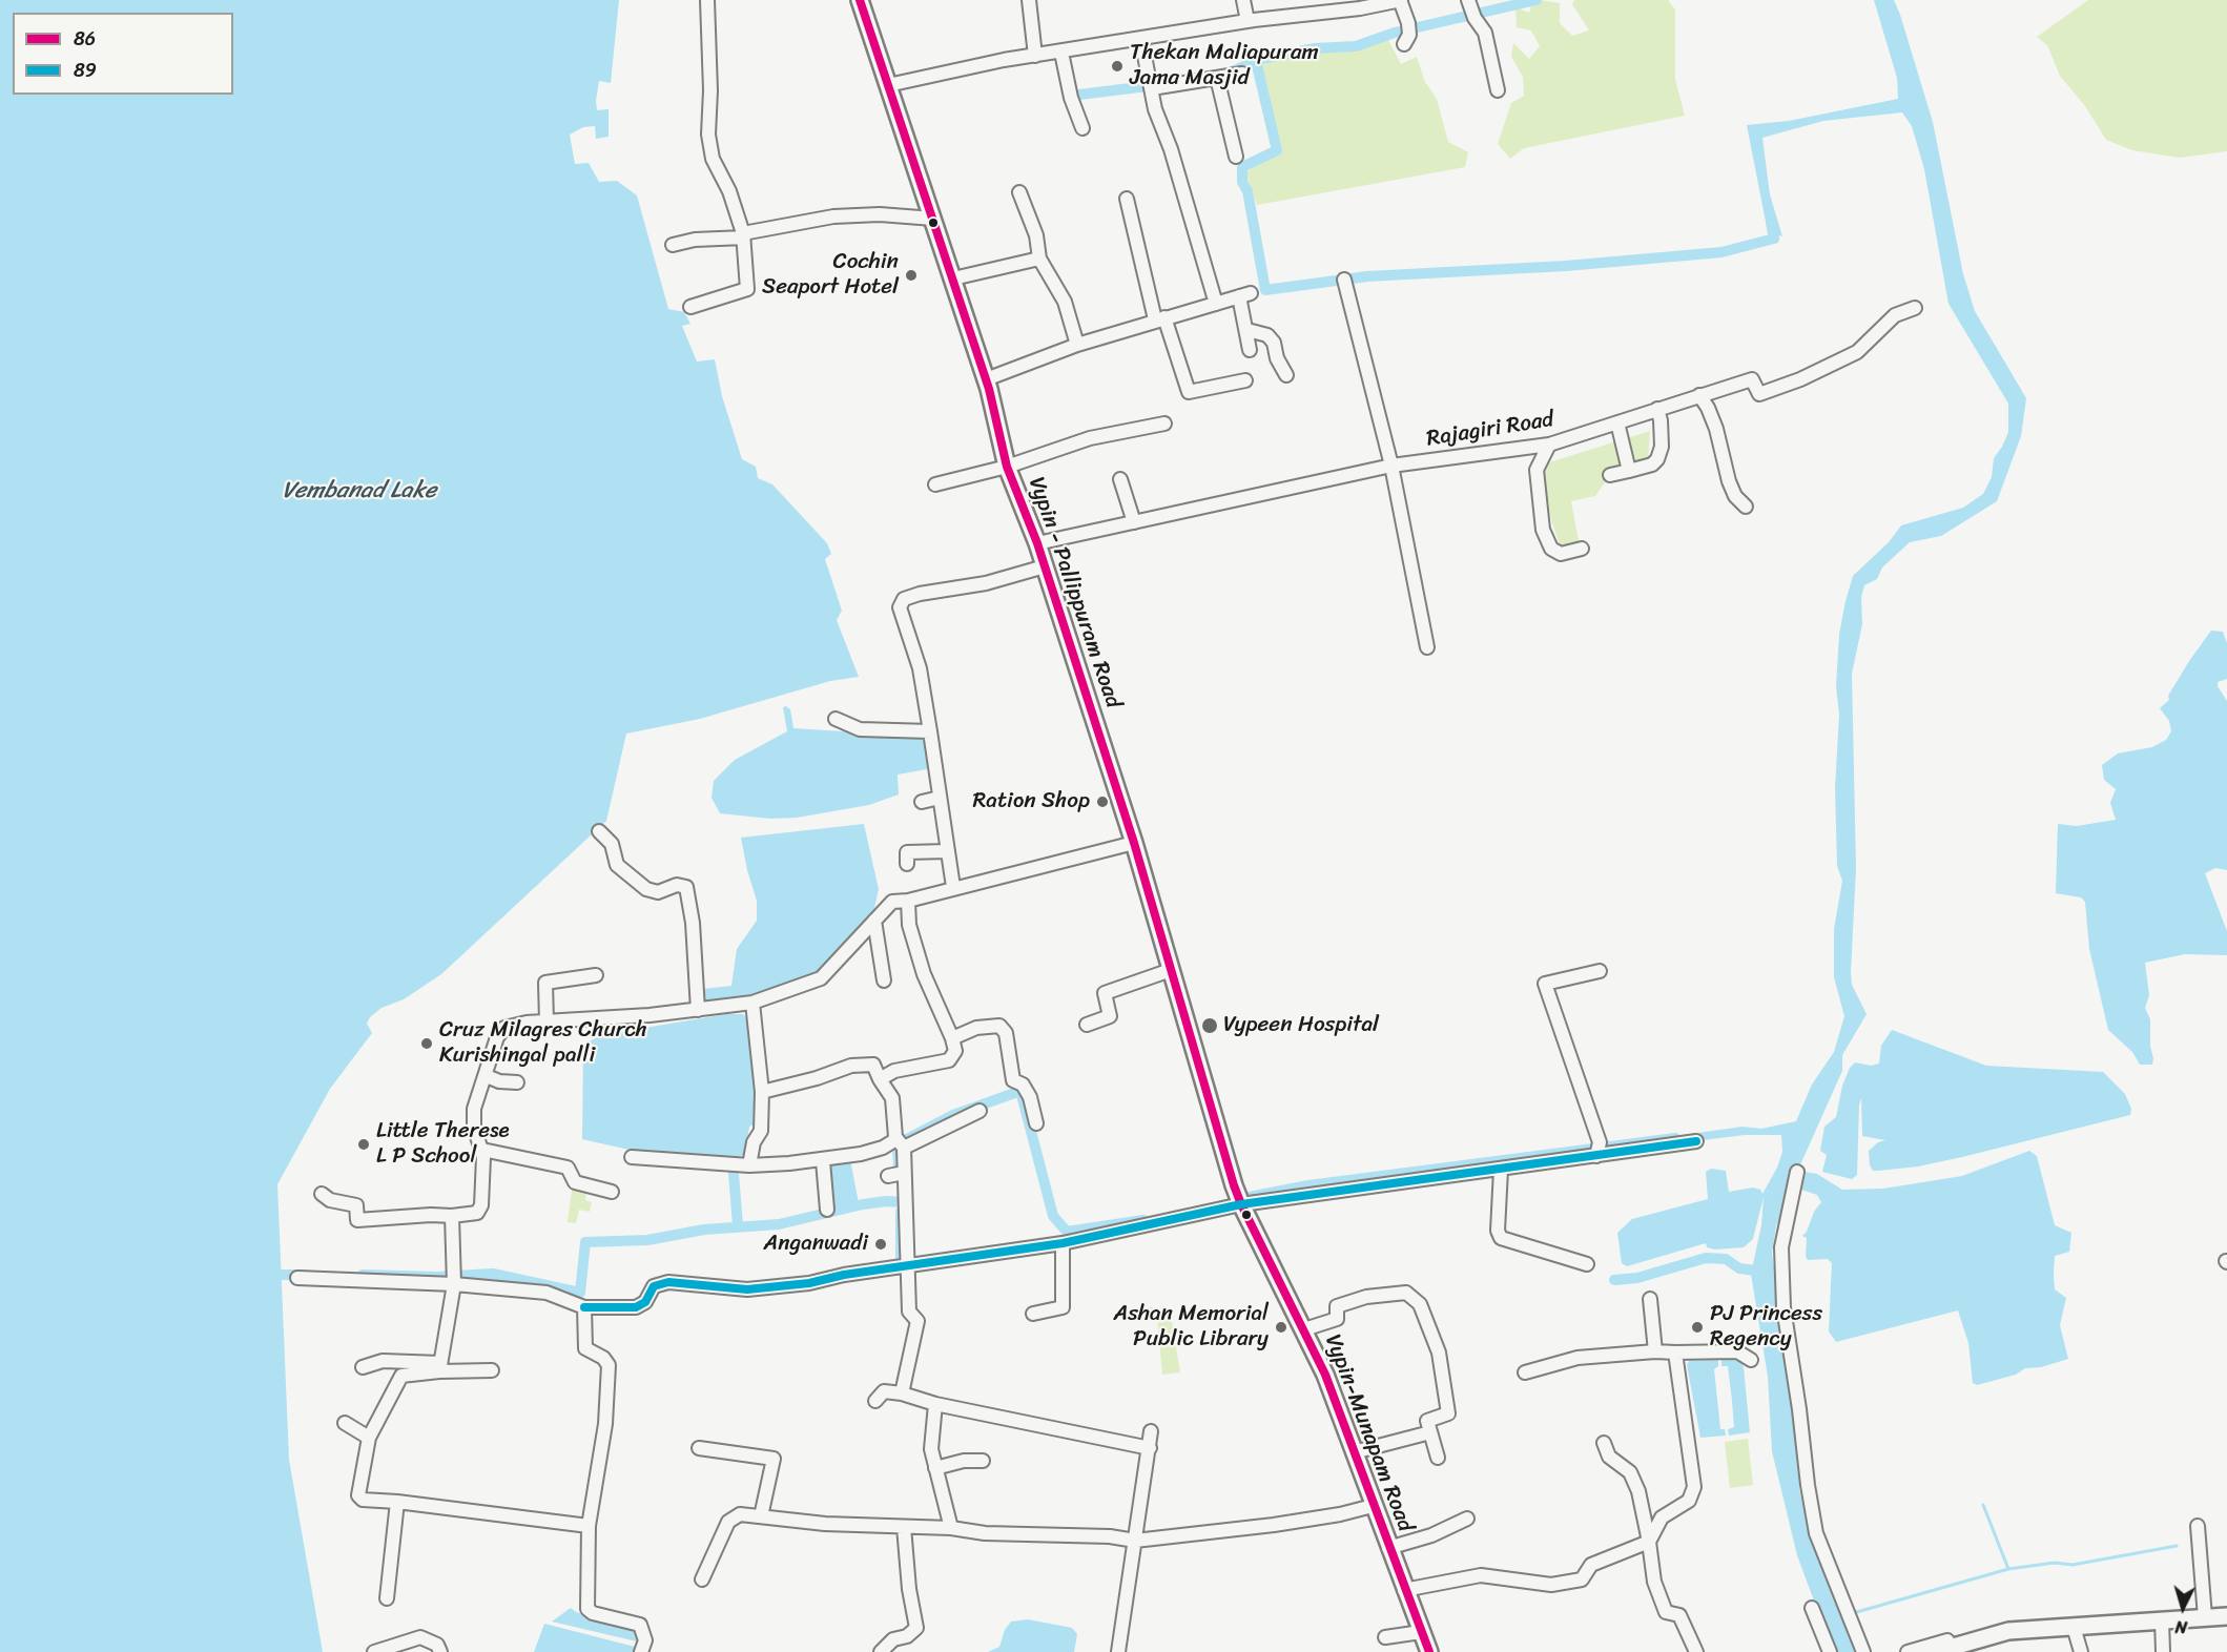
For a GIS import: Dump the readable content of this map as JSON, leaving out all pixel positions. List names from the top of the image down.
{
  "streets": {
    "main road": ["Vypin - Pallippuram Road", "Vypin-Munapam Road"],
    "street": ["Rajagiri Road"]
  },
  "crossings": [
    ["Rajagiri Road", "Vypin - Pallippuram Road"],
    ["Vypin - Pallippuram Road", "Vypin-Munapam Road"]
  ],
  "water": ["Vembanad Lake"],
  "places": [
    "Thekan Maliapuram Jama Masjid",
    "Cochin Seaport Hotel",
    "Ration Shop",
    "Vypeen Hospital",
    "Cruz Milagres Church Kurishingal palli",
    "Little Therese L P School",
    "Anganwadi",
    "Ashan Memorial Public Library",
    "PJ Princess Regency"
  ],
  "lines": ["transit line 86", "transit line 89"],
  "legend": ["86", "89"],
  "north": "bottom"
}
